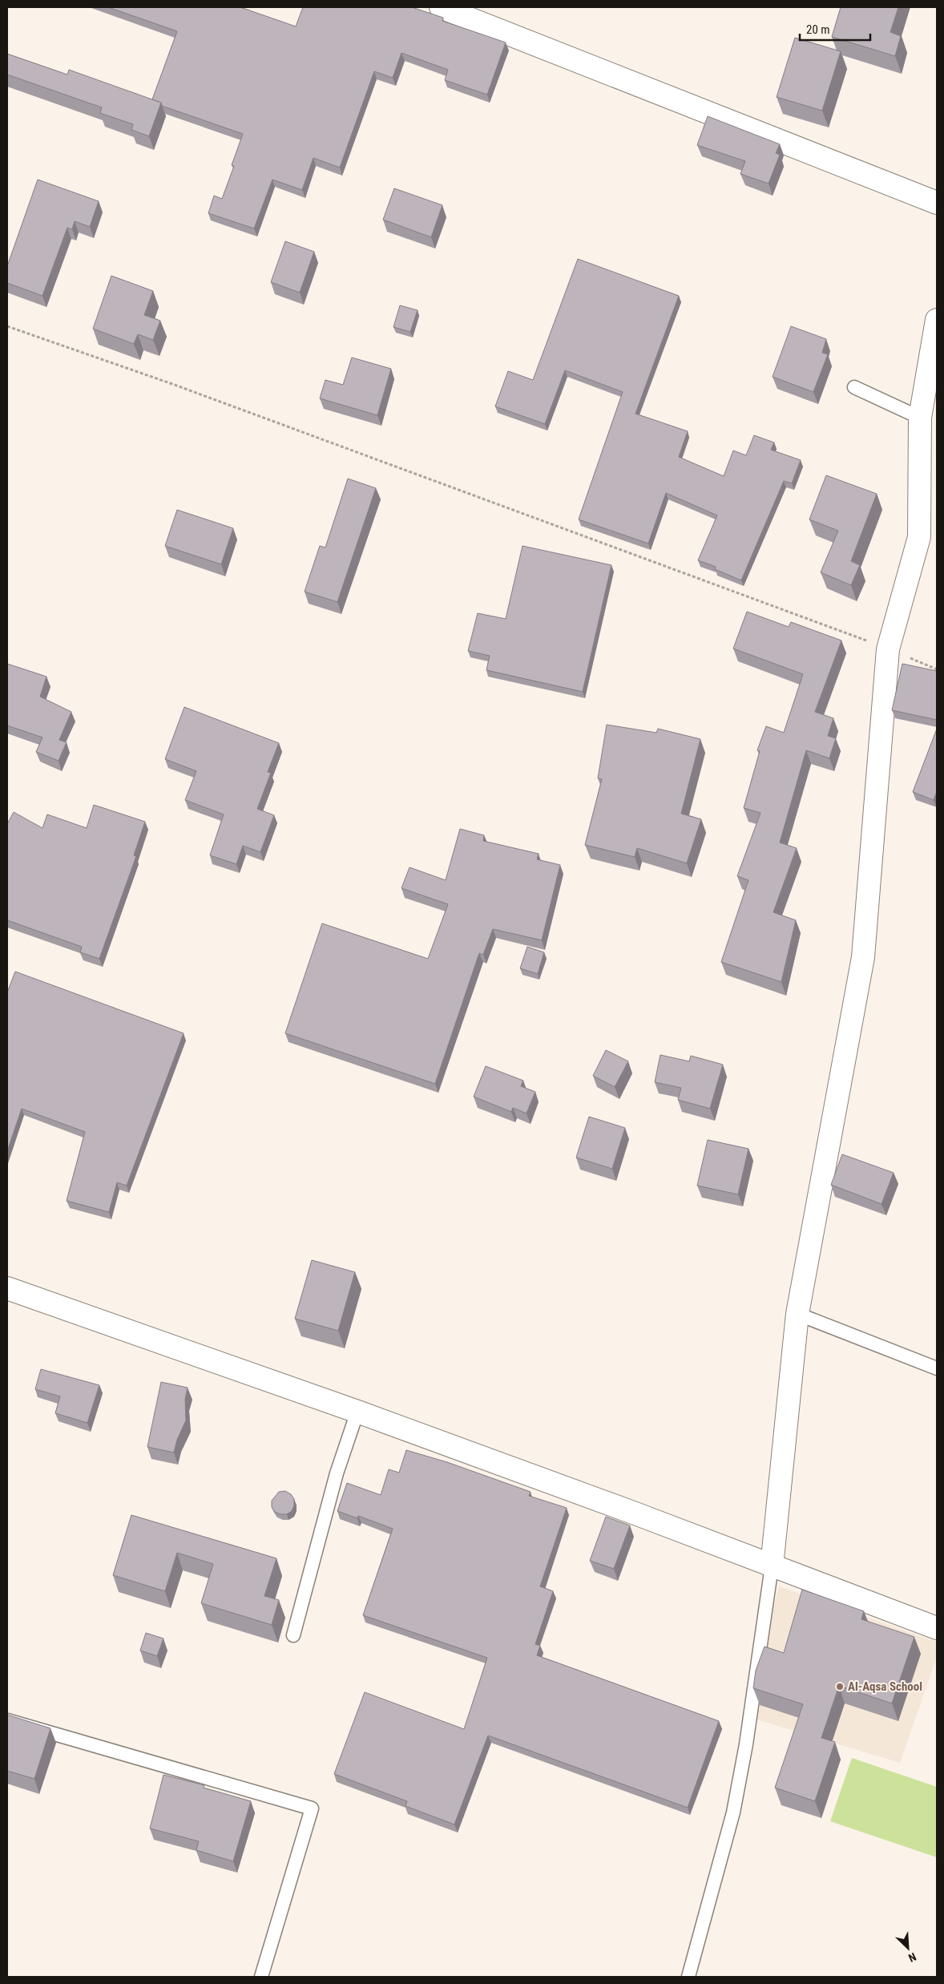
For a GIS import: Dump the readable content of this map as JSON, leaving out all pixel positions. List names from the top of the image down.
{
  "places": ["Al-Aqsa School"],
  "scale_bar": "20 m",
  "north": "bottom right"
}
